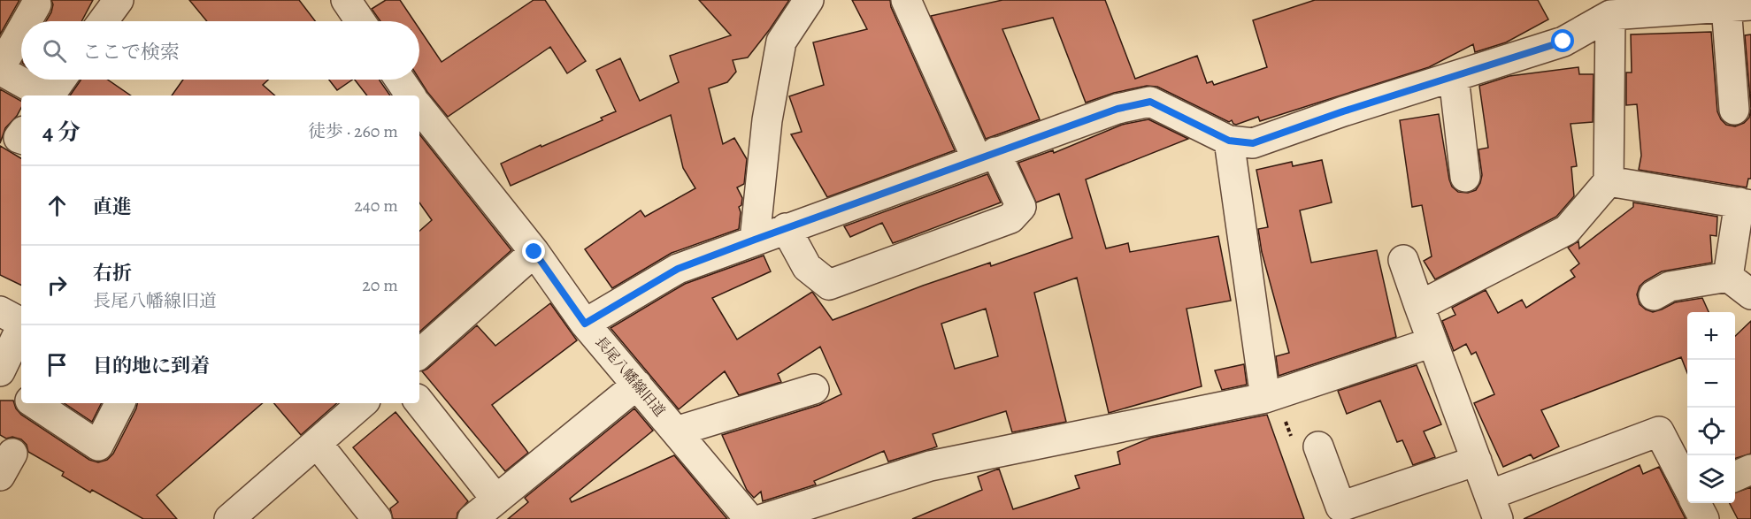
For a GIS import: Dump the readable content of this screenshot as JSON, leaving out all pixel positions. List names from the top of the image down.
{
  "streets": {
    "street": ["長尾八幡線旧道"]
  },
  "page": {
    "search": "ここで検索",
    "heading": ["4 分", "徒歩 · 260 m"],
    "list": [
      ["直進", "240 m"],
      ["右折", "長尾八幡線旧道", "20 m"],
      "目的地に到着"
    ],
    "map_buttons": ["+", "−"]
  }
}
